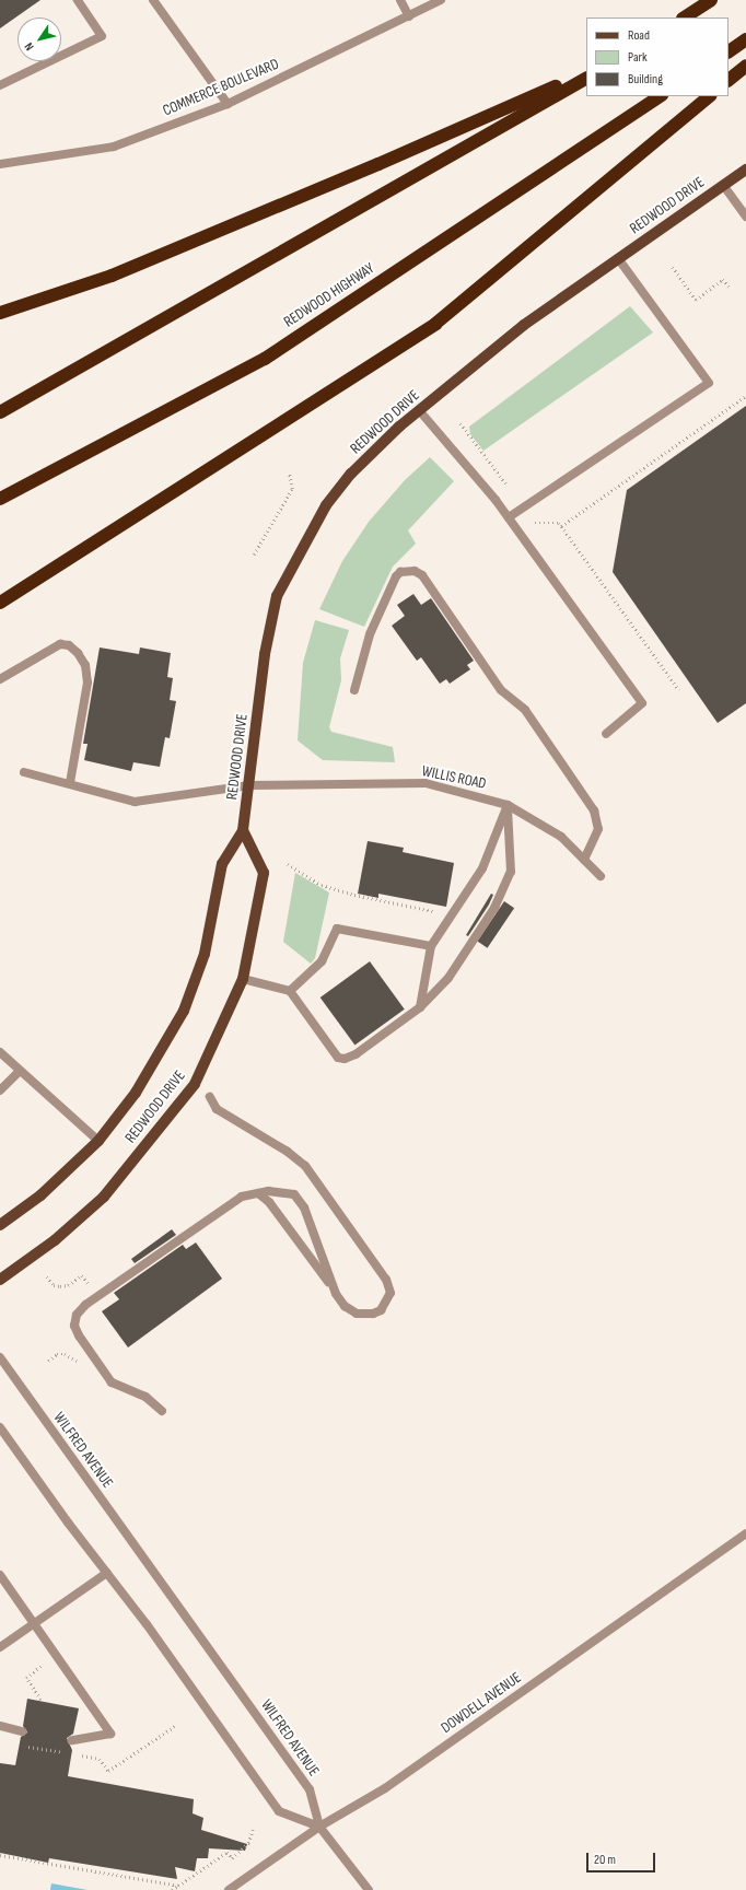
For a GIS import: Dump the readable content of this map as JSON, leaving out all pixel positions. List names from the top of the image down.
{
  "streets": {
    "highway": ["REDWOOD HIGHWAY"],
    "main road": ["REDWOOD DRIVE"],
    "street": [
      "COMMERCE BOULEVARD",
      "WILLIS ROAD",
      "WILFRED AVENUE",
      "DOWDELL AVENUE"
    ]
  },
  "crossings": [
    ["REDWOOD DRIVE", "WILLIS ROAD"],
    ["WILFRED AVENUE", "DOWDELL AVENUE"]
  ],
  "legend": ["Road", "Park", "Building"],
  "scale_bar": "20 m",
  "north": "bottom left"
}
